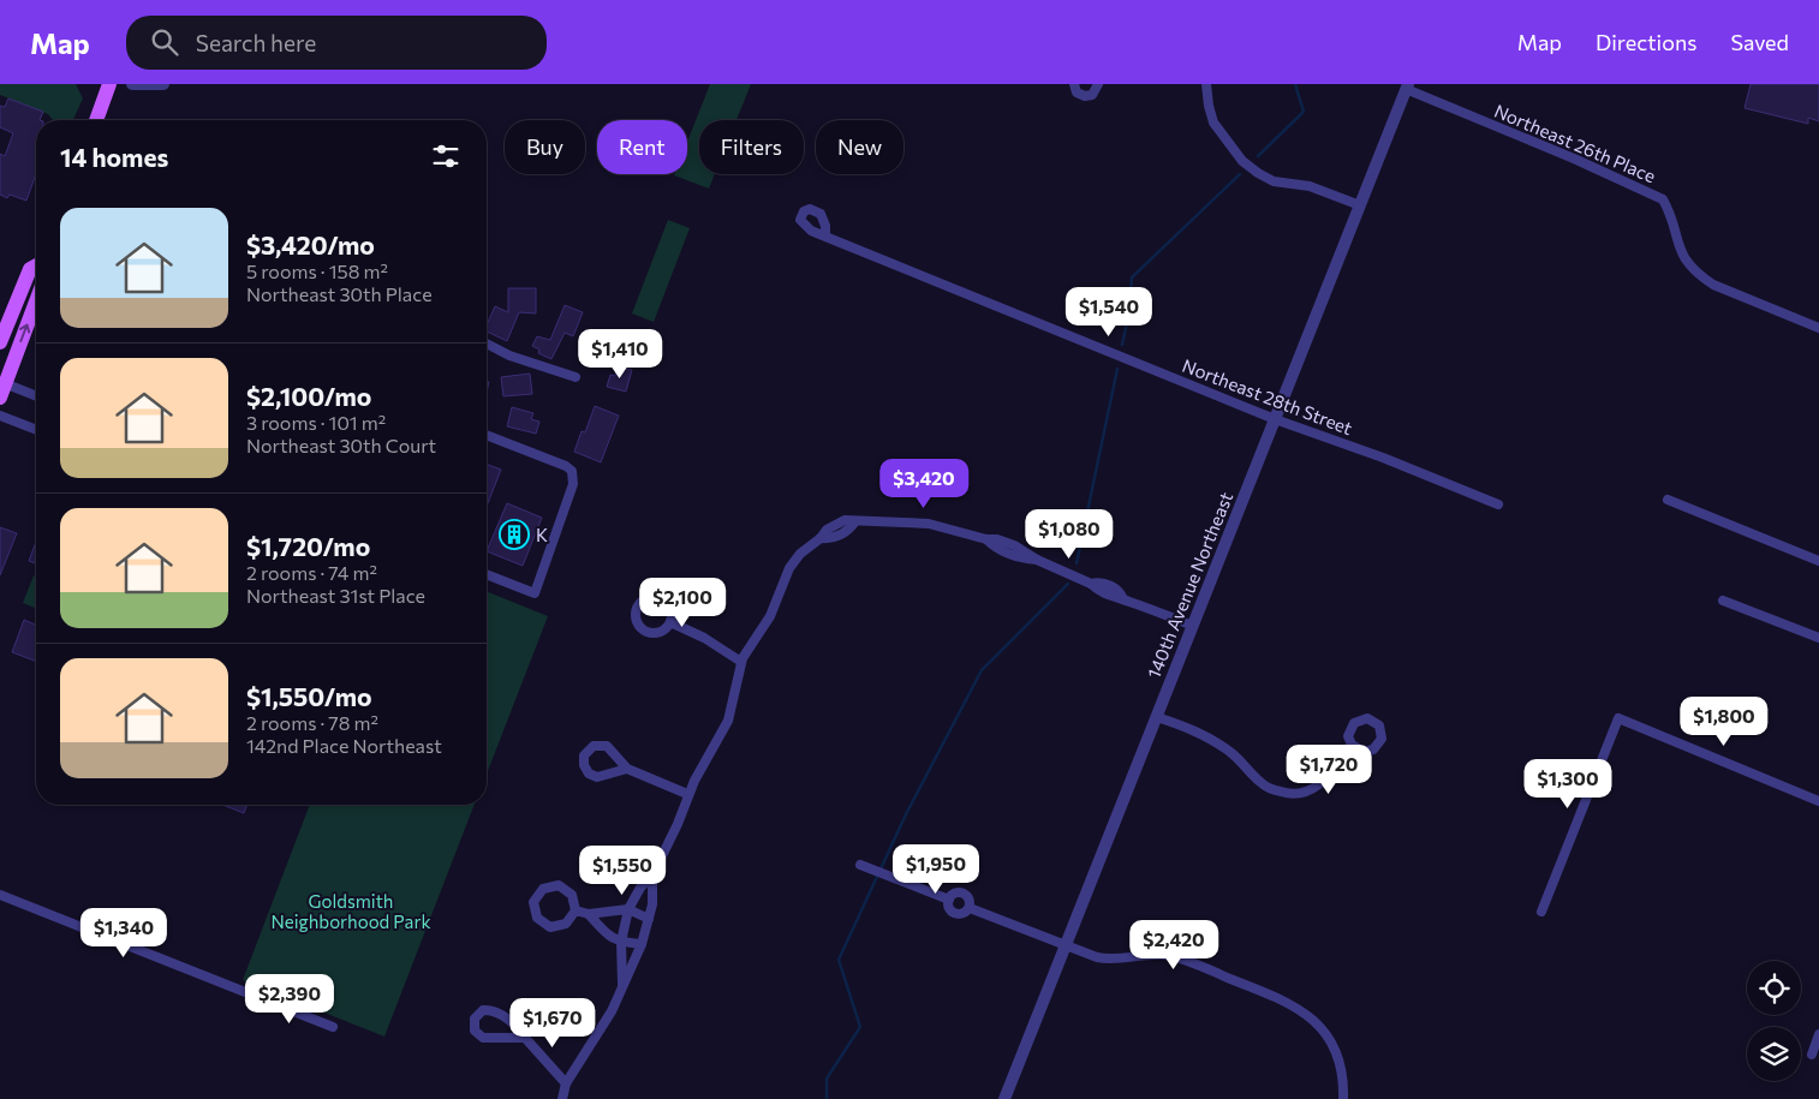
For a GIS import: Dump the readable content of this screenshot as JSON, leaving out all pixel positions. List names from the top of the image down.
{
  "streets": {
    "street": ["Northeast 26th Place", "Northeast 28th Street", "140th Avenue Northeast"]
  },
  "crossings": [
    ["Northeast 26th Place", "140th Avenue Northeast"],
    ["Northeast 28th Street", "140th Avenue Northeast"]
  ],
  "parks": ["Goldsmith Neighborhood Park"],
  "places": {
    "building": ["K"]
  },
  "page": {
    "header": "Map",
    "search": "Search here",
    "nav": ["Map", "Directions", "Saved"],
    "chip": [
      "Buy",
      "Rent",
      "Filters",
      "New"
    ],
    "heading": "14 homes",
    "list": [
      {
        "name": "$3,420/mo",
        "note": "5 rooms · 158 m² · Northeast 30th Place"
      },
      {
        "name": "$2,100/mo",
        "note": "3 rooms · 101 m² · Northeast 30th Court"
      },
      {
        "name": "$1,720/mo",
        "note": "2 rooms · 74 m² · Northeast 31st Place"
      },
      {
        "name": "$1,550/mo",
        "note": "2 rooms · 78 m² · 142nd Place Northeast"
      }
    ],
    "price": [
      "$1,540",
      "$1,410",
      "$3,420",
      "$1,080",
      "$2,100",
      "$1,800",
      "$1,720",
      "$1,300",
      "$1,950",
      "$1,550",
      "$1,340",
      "$2,420",
      "$2,390",
      "$1,670"
    ]
  }
}
